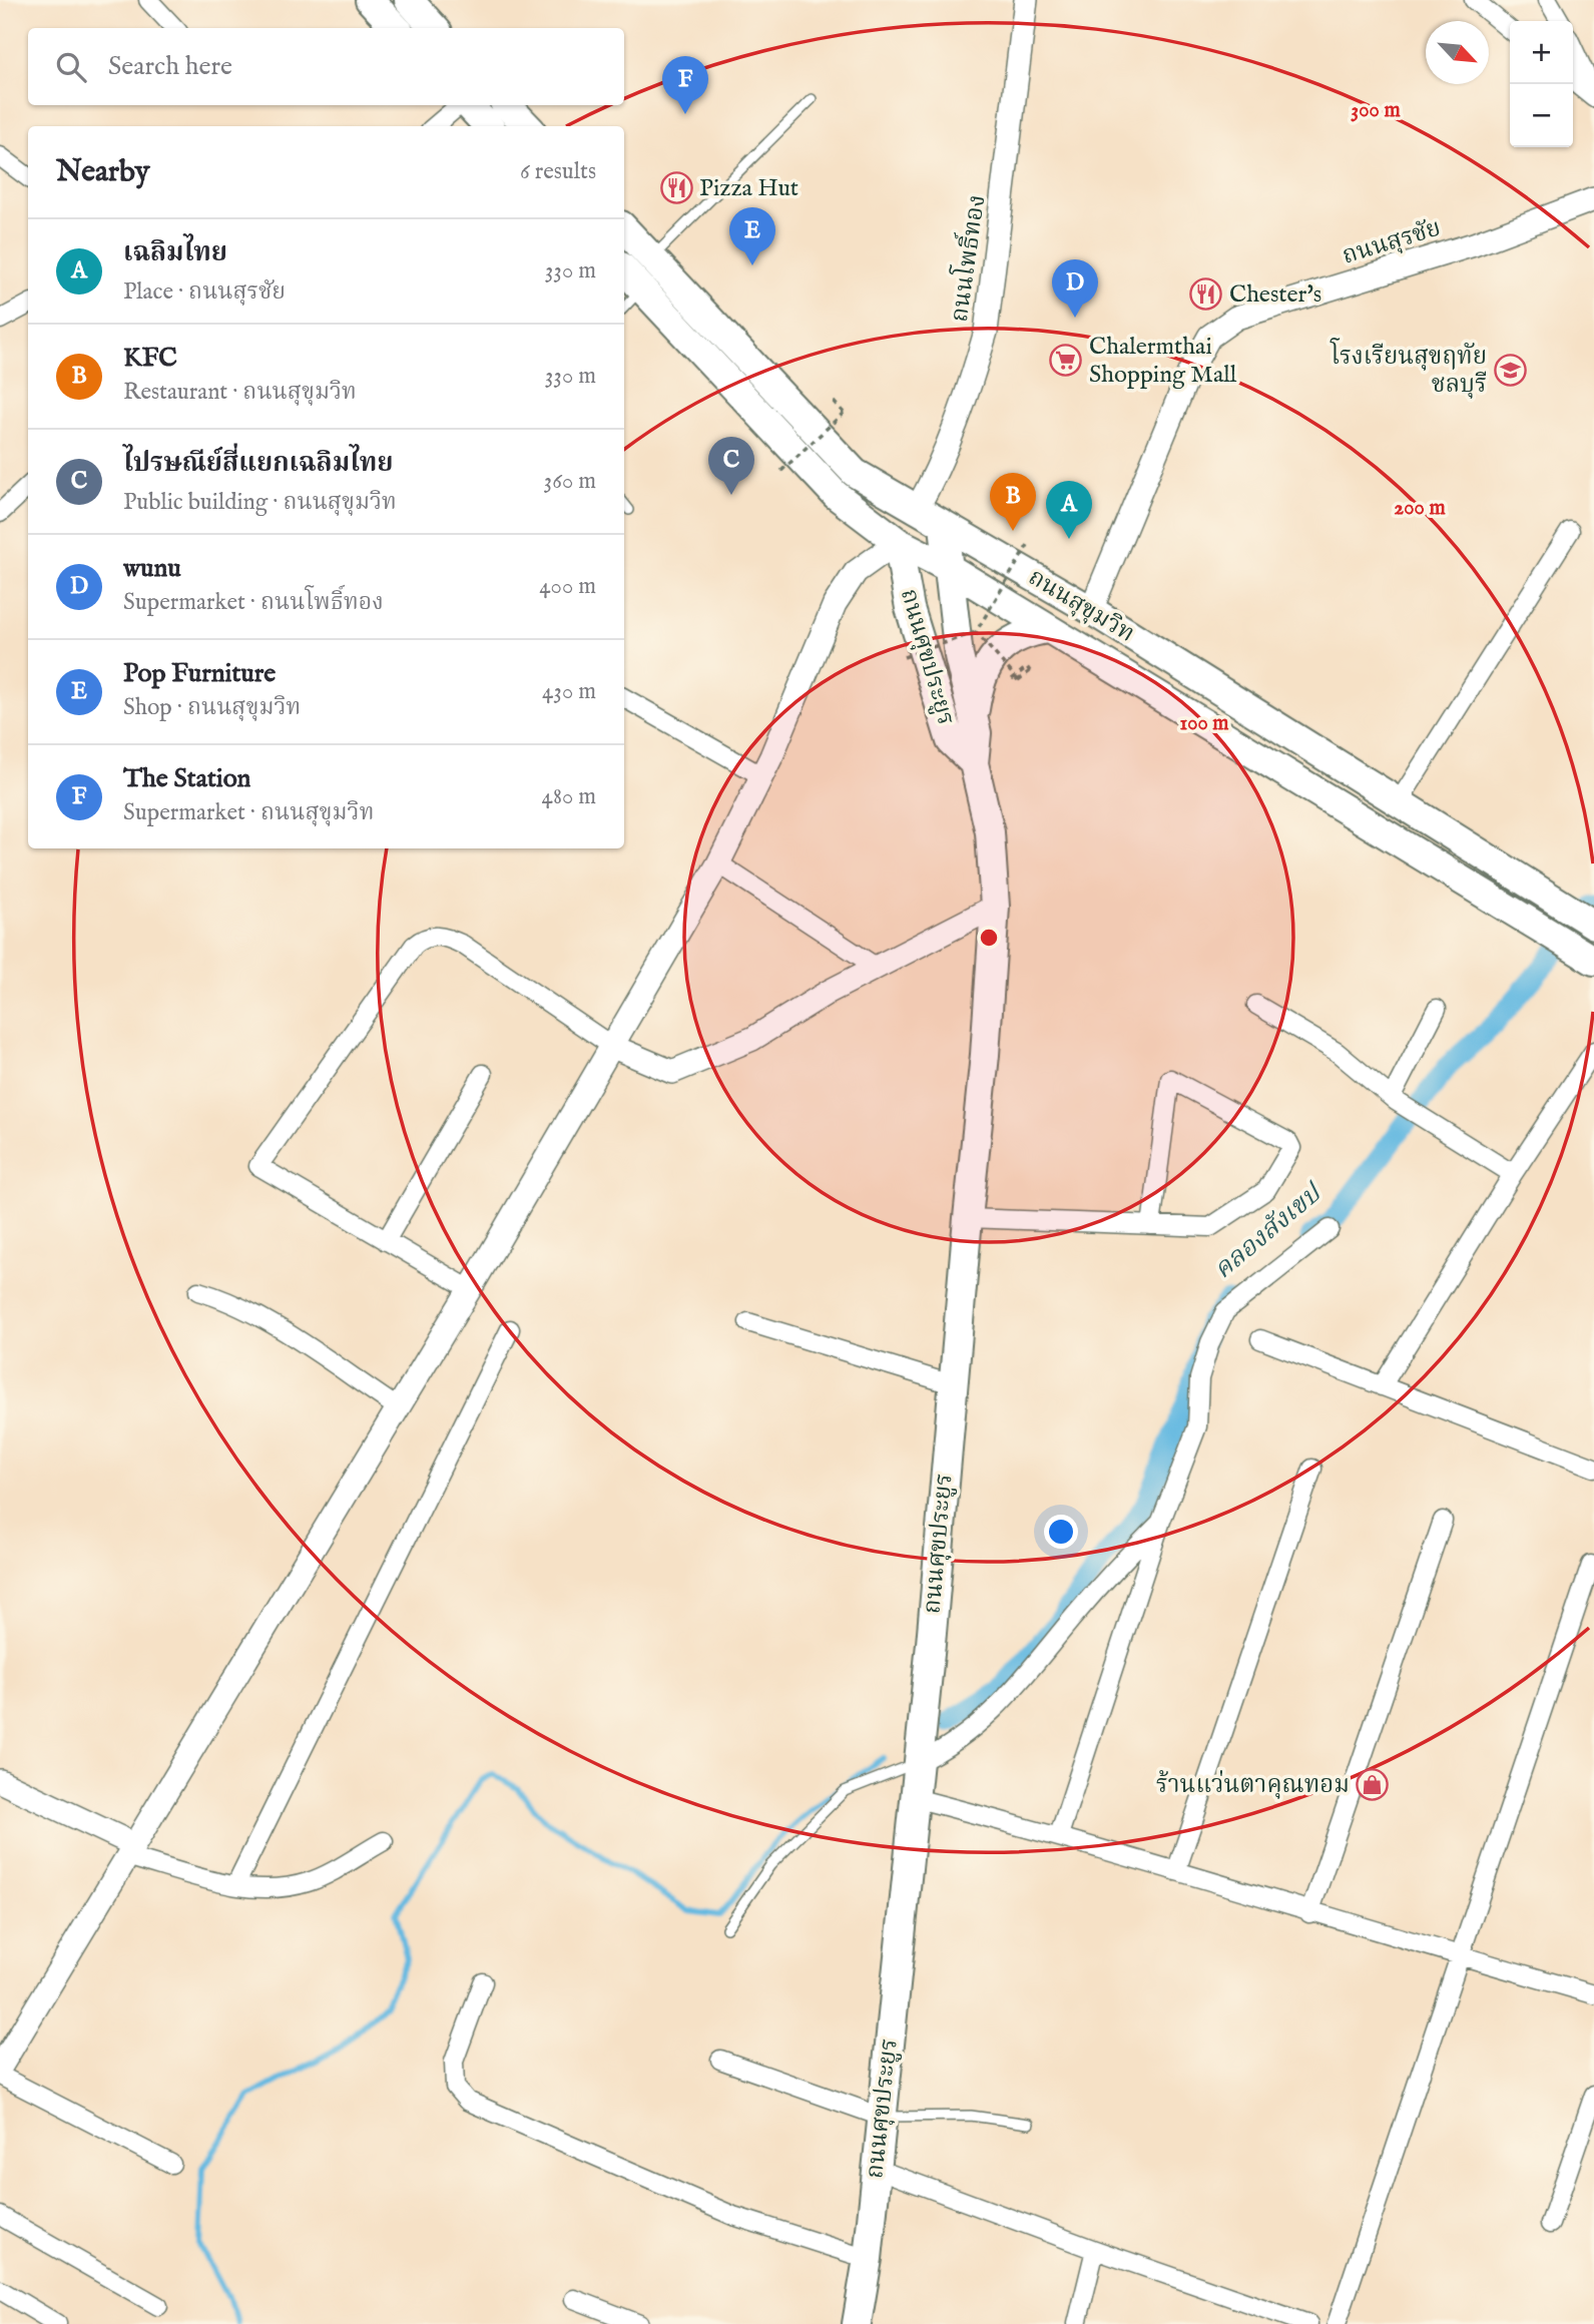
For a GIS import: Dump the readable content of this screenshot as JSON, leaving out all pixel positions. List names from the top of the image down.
{
  "streets": {
    "main road": ["ถนนสุขุมวิท", "ถนนศุขประยูร"],
    "street": ["ถนนสุรชัย", "ถนนโพธิ์ทอง"]
  },
  "crossings": [
    ["ถนนสุรชัย", "ถนนสุขุมวิท"],
    ["ถนนโพธิ์ทอง", "ถนนสุขุมวิท"],
    ["ถนนสุขุมวิท", "ถนนศุขประยูร"]
  ],
  "water": ["คลองสังเขป"],
  "places": {
    "restaurant": ["Pizza Hut", "Chester's"],
    "supermarket": ["Chalermthai Shopping Mall"],
    "school or university": ["โรงเรียนสุขฤทัย ชลบุรี"],
    "shop": ["ร้านแว่นตาคุณทอม"]
  },
  "north": "bottom right",
  "page": {
    "map_buttons": ["+", "−"],
    "search": "Search here",
    "pins": [
      "F",
      "E",
      "D",
      "C",
      "B",
      "A"
    ],
    "heading": ["Nearby", "6 results"],
    "list": [
      {
        "mark": "A",
        "name": "เฉลิมไทย",
        "note": "Place · ถนนสุรชัย",
        "value": "330 m"
      },
      {
        "mark": "B",
        "name": "KFC",
        "note": "Restaurant · ถนนสุขุมวิท",
        "value": "330 m"
      },
      {
        "mark": "C",
        "name": "ไปรษณีย์สี่แยกเฉลิมไทย",
        "note": "Public building · ถนนสุขุมวิท",
        "value": "360 m"
      },
      {
        "mark": "D",
        "name": "wunu",
        "note": "Supermarket · ถนนโพธิ์ทอง",
        "value": "400 m"
      },
      {
        "mark": "E",
        "name": "Pop Furniture",
        "note": "Shop · ถนนสุขุมวิท",
        "value": "430 m"
      },
      {
        "mark": "F",
        "name": "The Station",
        "note": "Supermarket · ถนนสุขุมวิท",
        "value": "480 m"
      }
    ]
  },
  "rings": ["300 m", "200 m", "100 m"]
}
